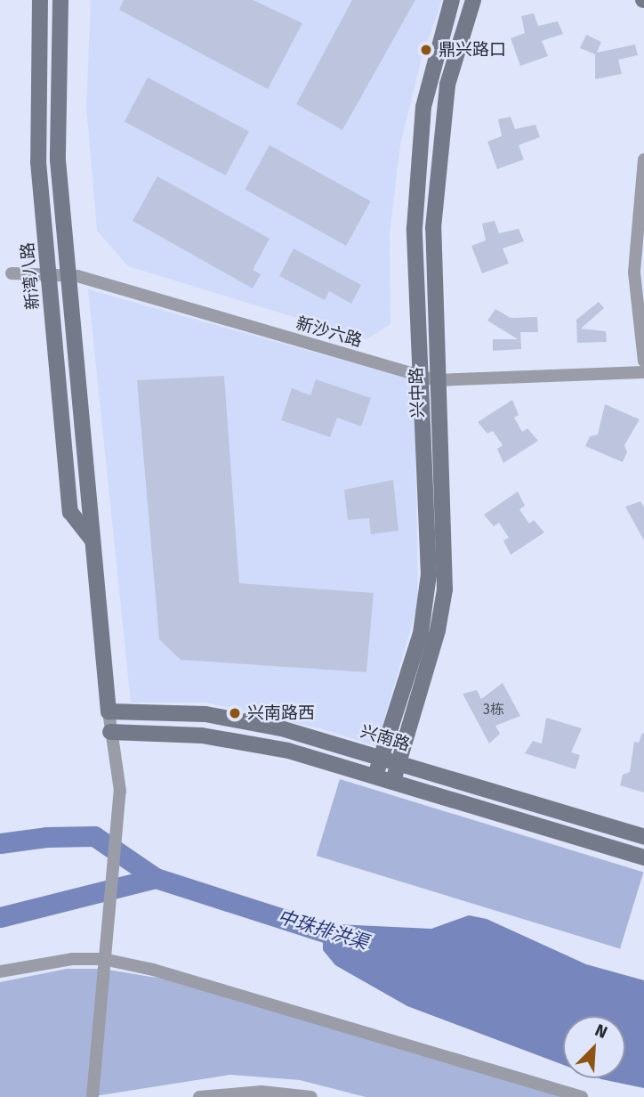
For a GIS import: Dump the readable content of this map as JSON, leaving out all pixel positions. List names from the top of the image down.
{
  "streets": {
    "street": [
      "新湾八路",
      "新沙六路",
      "兴中路",
      "兴南路"
    ]
  },
  "crossings": [
    ["新湾八路", "新沙六路"],
    ["新沙六路", "兴中路"],
    ["兴中路", "兴南路"]
  ],
  "water": ["中珠排洪渠"],
  "places": ["鼎兴路口", "兴南路西"],
  "house_numbers": ["3栋"],
  "north": "top right"
}
